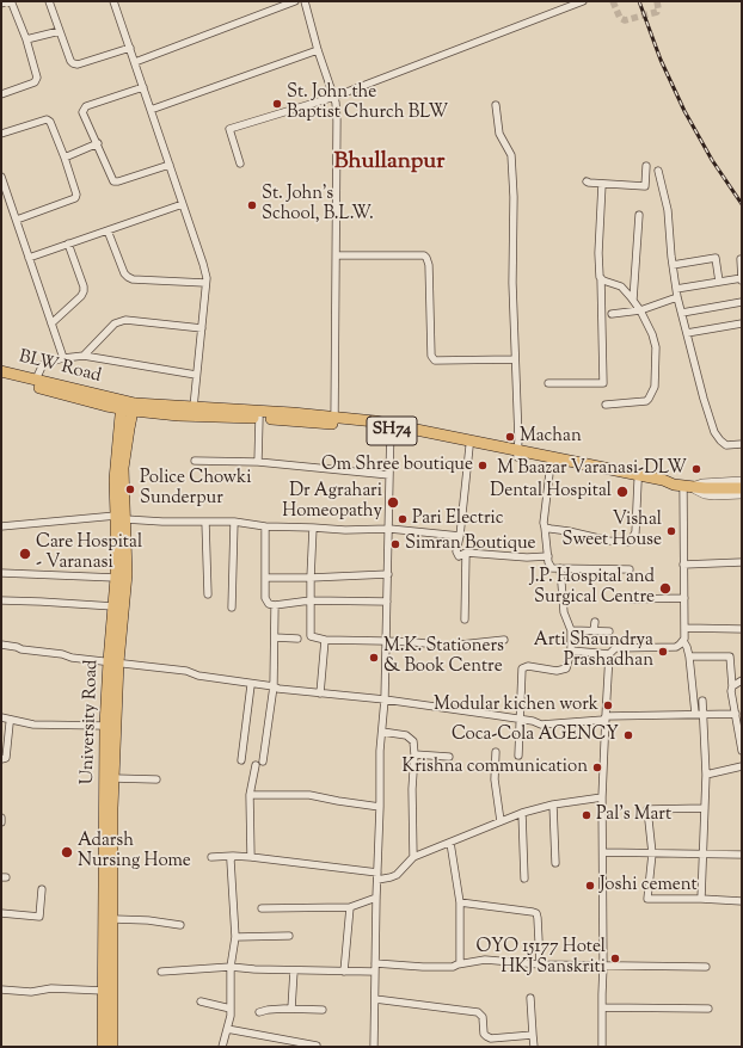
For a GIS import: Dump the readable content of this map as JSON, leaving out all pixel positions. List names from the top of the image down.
{
  "streets": {
    "main road": ["BLW Road", "SH74", "University Road"]
  },
  "crossings": [
    ["BLW Road", "SH74"],
    ["SH74", "University Road"]
  ],
  "districts": ["Bhullanpur"],
  "places": [
    "St. John the Baptist Church BLW",
    "St. John's School, B.L.W.",
    "Machan",
    "Om Shree boutique",
    "M Baazar Varanasi-DLW",
    "Police Chowki Sunderpur",
    "Dental Hospital",
    "Dr Agrahari Homeopathy",
    "Pari Electric",
    "Vishal Sweet House",
    "Simran Boutique",
    "Care Hospital - Varanasi",
    "J.P. Hospital and Surgical Centre",
    "Arti Shaundrya Prashadhan",
    "M.K. Stationers & Book Centre",
    "Modular kichen work",
    "Coca-Cola AGENCY",
    "Krishna communication",
    "Pal's Mart",
    "Adarsh Nursing Home",
    "Joshi cement",
    "OYO 15177 Hotel HKJ Sanskriti"
  ]
}
